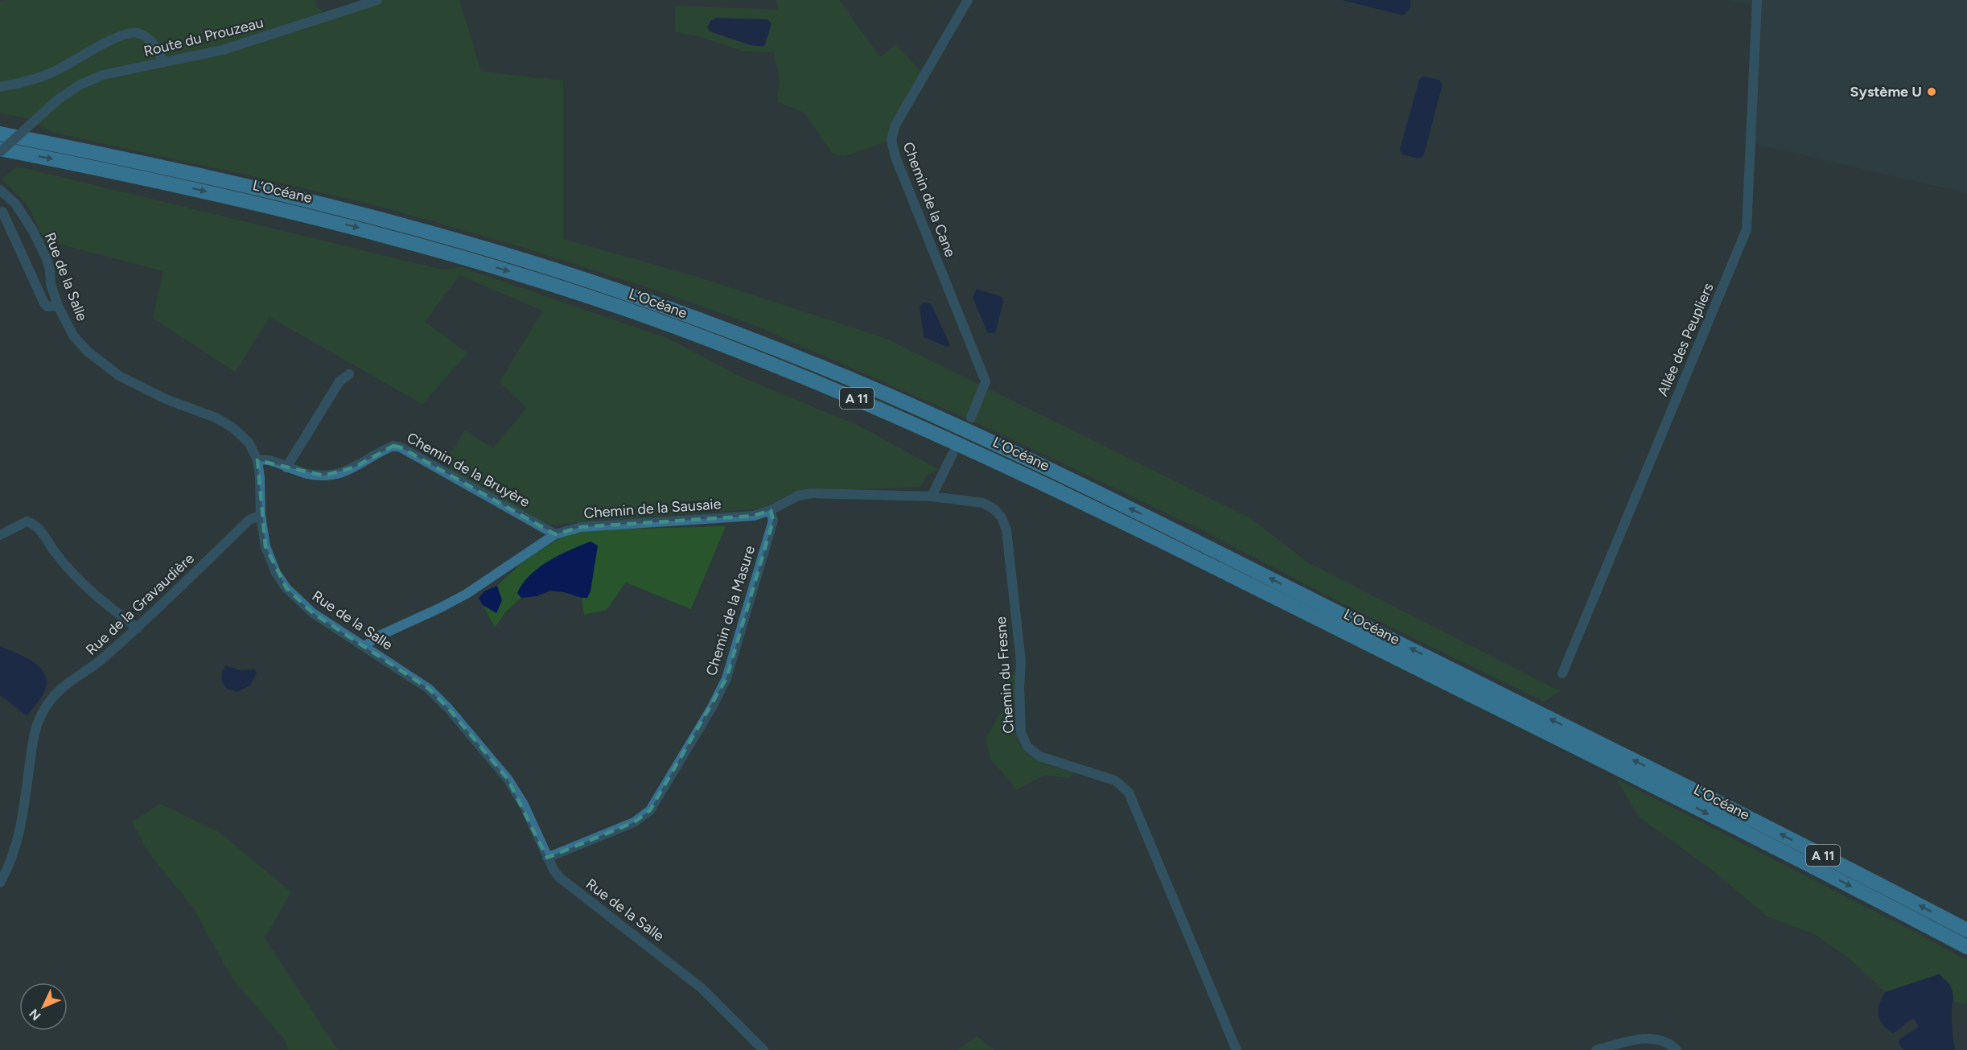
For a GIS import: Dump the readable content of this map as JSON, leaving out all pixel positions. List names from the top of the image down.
{
  "streets": {
    "highway": ["L’Océane", "A 11"],
    "street": [
      "Route du Prouzeau",
      "Chemin de la Cane",
      "Rue de la Salle",
      "Allée des Peupliers",
      "Chemin de la Bruyère",
      "Chemin de la Sausaie",
      "Rue de la Gravaudière",
      "Chemin de la Masure",
      "Chemin du Fresne"
    ]
  },
  "crossings": [
    ["Route du Prouzeau", "L’Océane"],
    ["Rue de la Salle", "Chemin de la Bruyère"],
    ["Rue de la Salle", "Chemin de la Sausaie"],
    ["Rue de la Salle", "Rue de la Gravaudière"],
    ["Rue de la Salle", "Chemin de la Masure"],
    ["Chemin de la Bruyère", "Chemin de la Sausaie"],
    ["Chemin de la Sausaie", "Chemin de la Masure"]
  ],
  "places": ["Système U"],
  "north": "bottom left"
}
